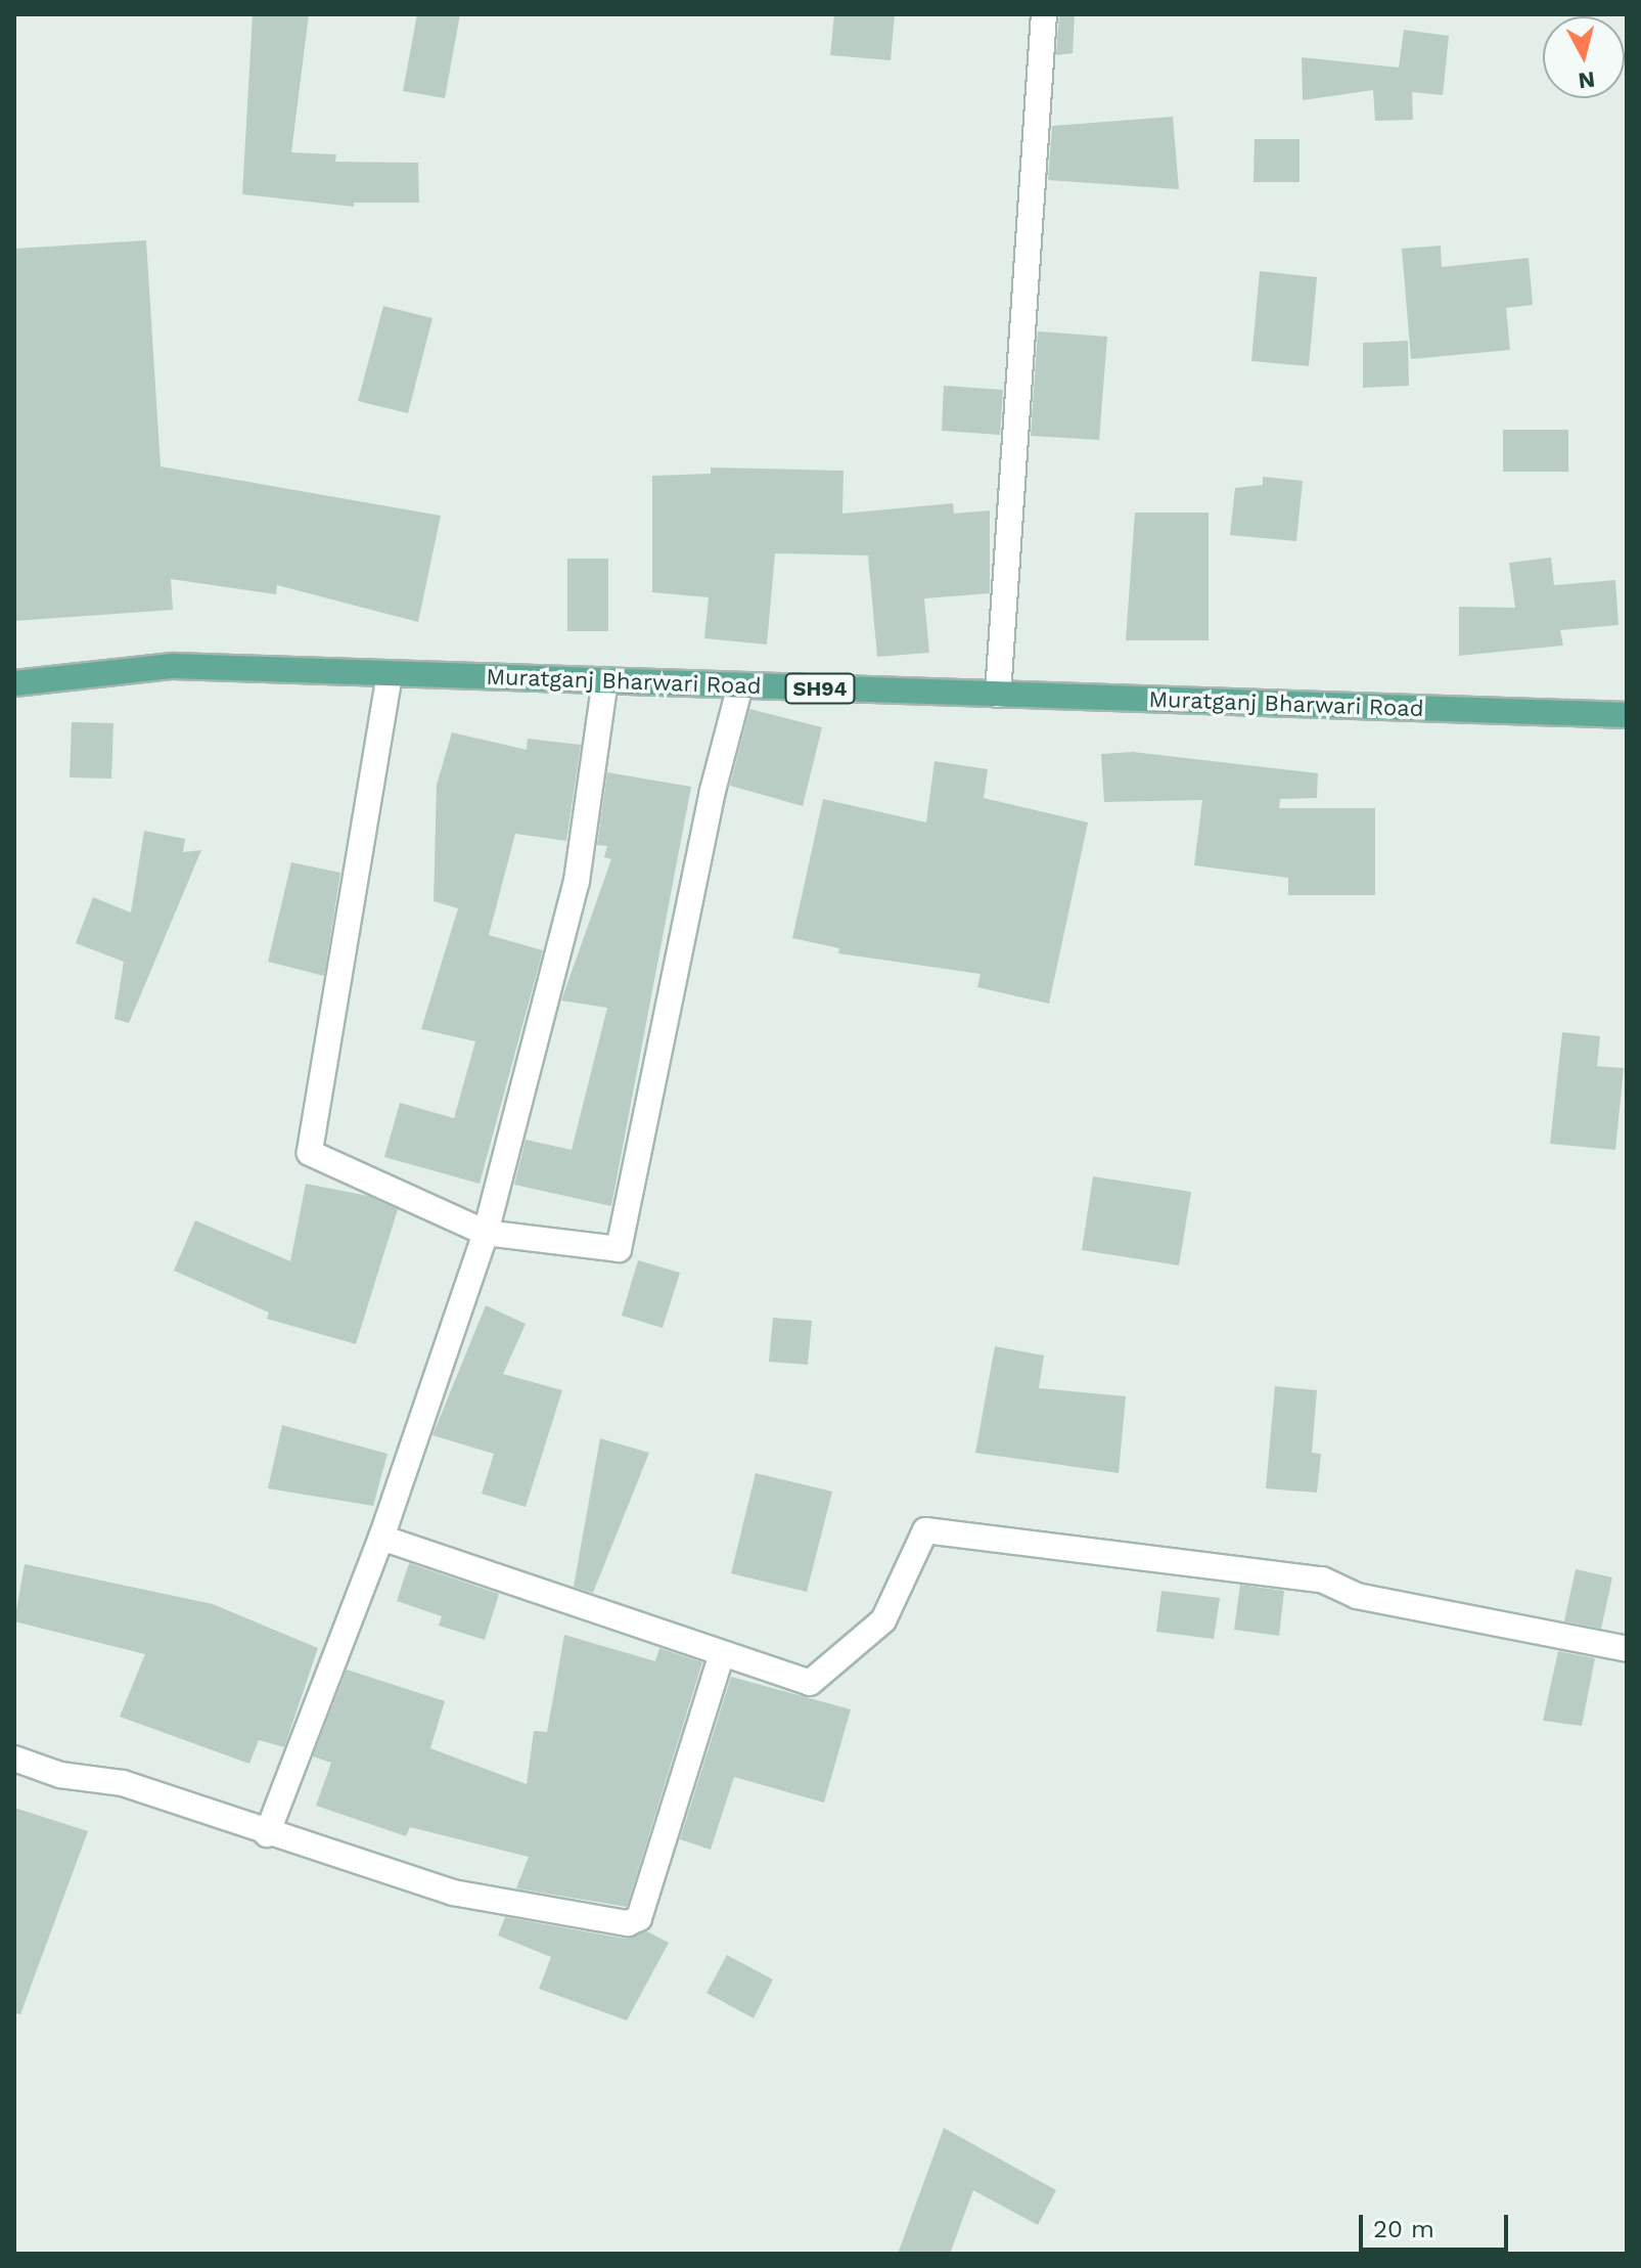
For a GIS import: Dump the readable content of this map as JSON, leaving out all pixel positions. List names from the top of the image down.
{
  "streets": {
    "main road": ["Muratganj Bharwari Road", "SH94"]
  },
  "scale_bar": "20 m",
  "north": "bottom"
}
